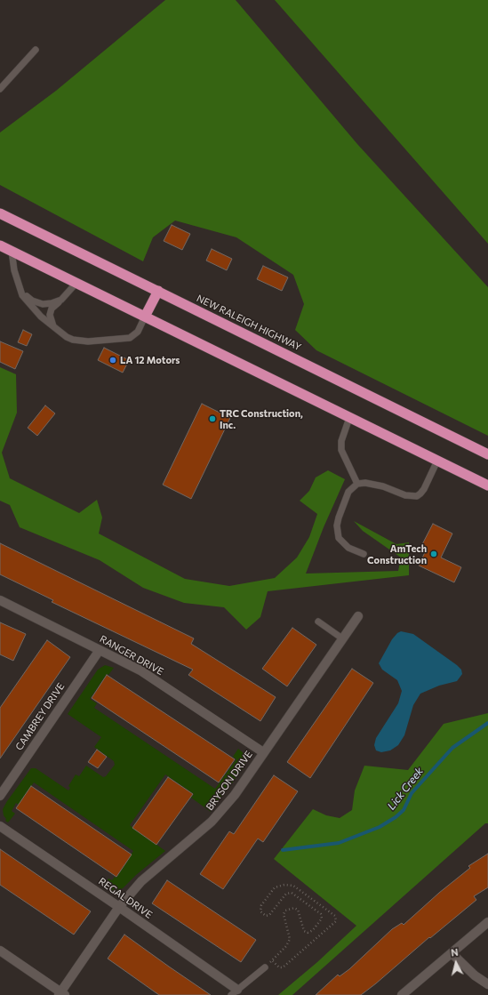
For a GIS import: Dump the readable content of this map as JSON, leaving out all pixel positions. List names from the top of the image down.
{
  "streets": {
    "highway": ["NEW RALEIGH HIGHWAY"],
    "street": [
      "RANGER DRIVE",
      "CAMBREY DRIVE",
      "BRYSON DRIVE",
      "REGAL DRIVE"
    ]
  },
  "crossings": [
    ["RANGER DRIVE", "CAMBREY DRIVE"],
    ["RANGER DRIVE", "BRYSON DRIVE"],
    ["BRYSON DRIVE", "REGAL DRIVE"]
  ],
  "water": ["Lick Creek"],
  "places": ["LA 12 Motors", "TRC Construction, Inc.", "AmTech Construction"],
  "north": "top"
}
